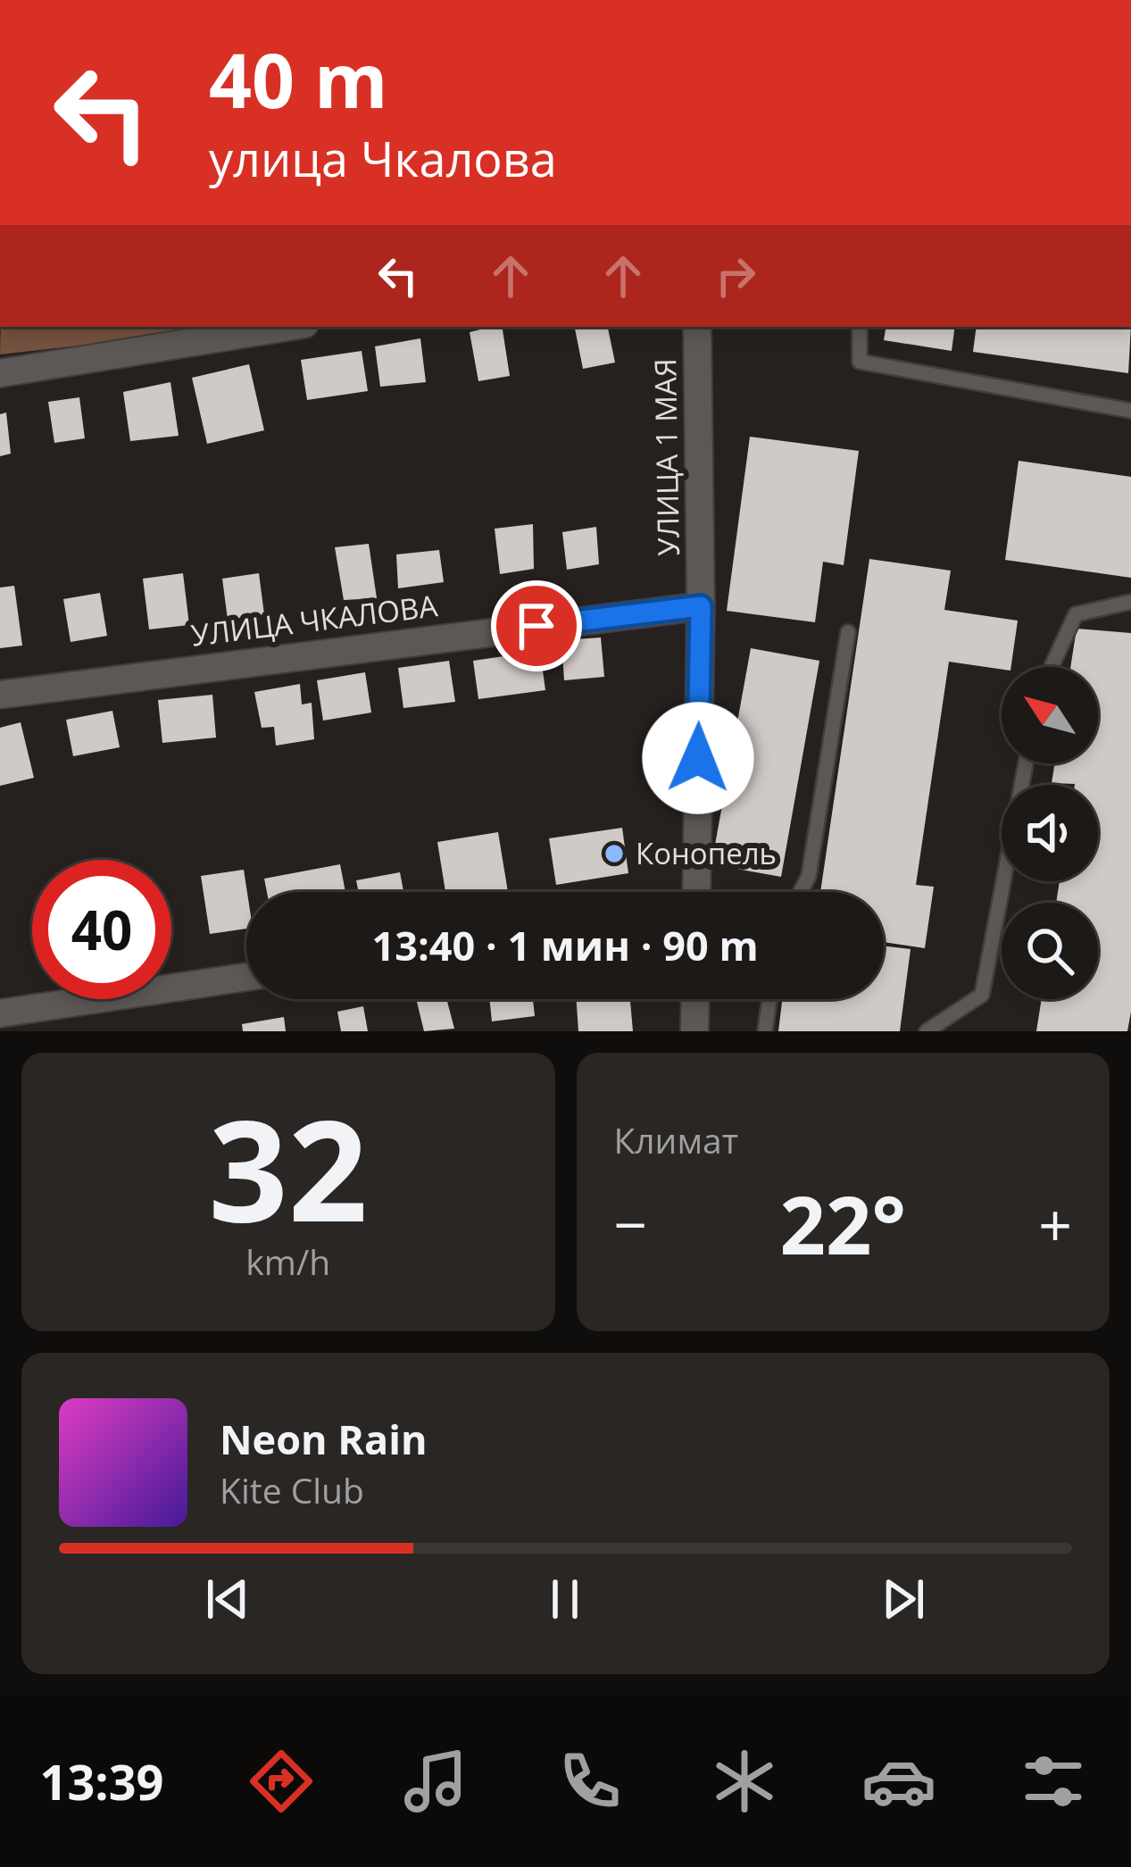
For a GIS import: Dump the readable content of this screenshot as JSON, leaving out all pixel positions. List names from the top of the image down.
{
  "streets": {
    "street": ["УЛИЦА 1 МАЯ", "УЛИЦА ЧКАЛОВА"]
  },
  "crossings": [
    ["УЛИЦА 1 МАЯ", "УЛИЦА ЧКАЛОВА"]
  ],
  "places": ["Конопель"],
  "north": "top left",
  "page": {
    "turn": ["40 m", "улица Чкалова"],
    "limit": "40",
    "trip": "13:40 · 1 мин · 90 m",
    "tile": [
      ["32", "km/h"],
      "Климат"
    ],
    "heat": ["−", "22°", "+"],
    "song": ["Neon Rain", "Kite Club"],
    "tabs": "13:39"
  }
}
